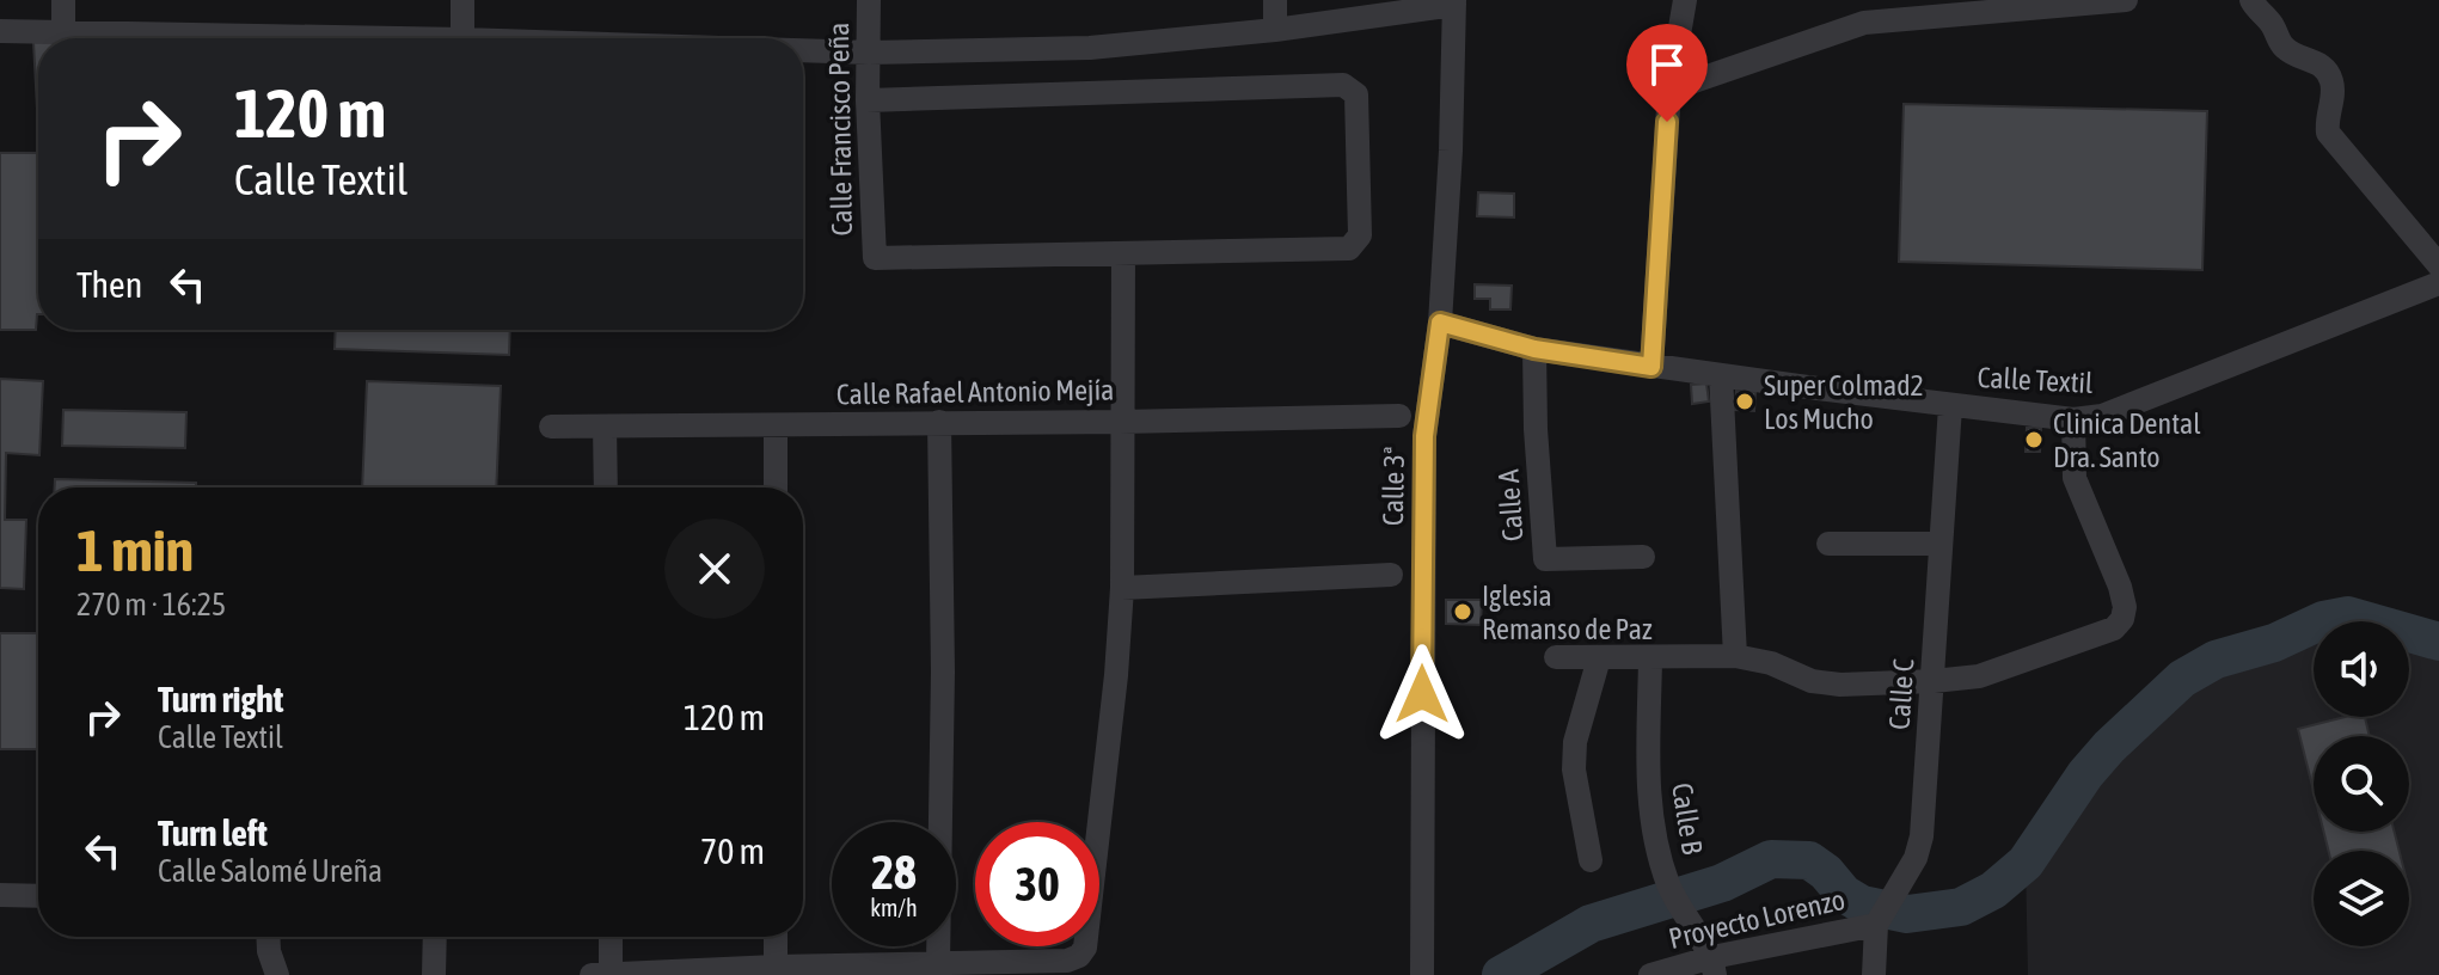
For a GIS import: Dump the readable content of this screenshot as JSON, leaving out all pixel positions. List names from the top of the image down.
{
  "streets": {
    "street": [
      "Calle Francisco Peña",
      "Calle Textil",
      "Calle Rafael Antonio Mejía",
      "Calle 3ª",
      "Calle A",
      "Calle C",
      "Calle B",
      "Proyecto Lorenzo"
    ]
  },
  "crossings": [
    ["Calle Textil", "Calle 3ª"],
    ["Calle Textil", "Calle A"],
    ["Calle Textil", "Calle C"],
    ["Calle C", "Proyecto Lorenzo"],
    ["Calle B", "Proyecto Lorenzo"]
  ],
  "places": ["Super Colmad2 Los Mucho", "Clinica Dental Dra. Santo", "Iglesia Remanso de Paz"],
  "page": {
    "turn": ["120 m", "Calle Textil"],
    "then": "Then",
    "heading": ["1 min", "270 m · 16:25"],
    "list": [
      {
        "name": "Turn right",
        "note": "Calle Textil",
        "value": "120 m"
      },
      {
        "name": "Turn left",
        "note": "Calle Salomé Ureña",
        "value": "70 m"
      }
    ],
    "speed": "28 km/h",
    "limit": "30"
  }
}
